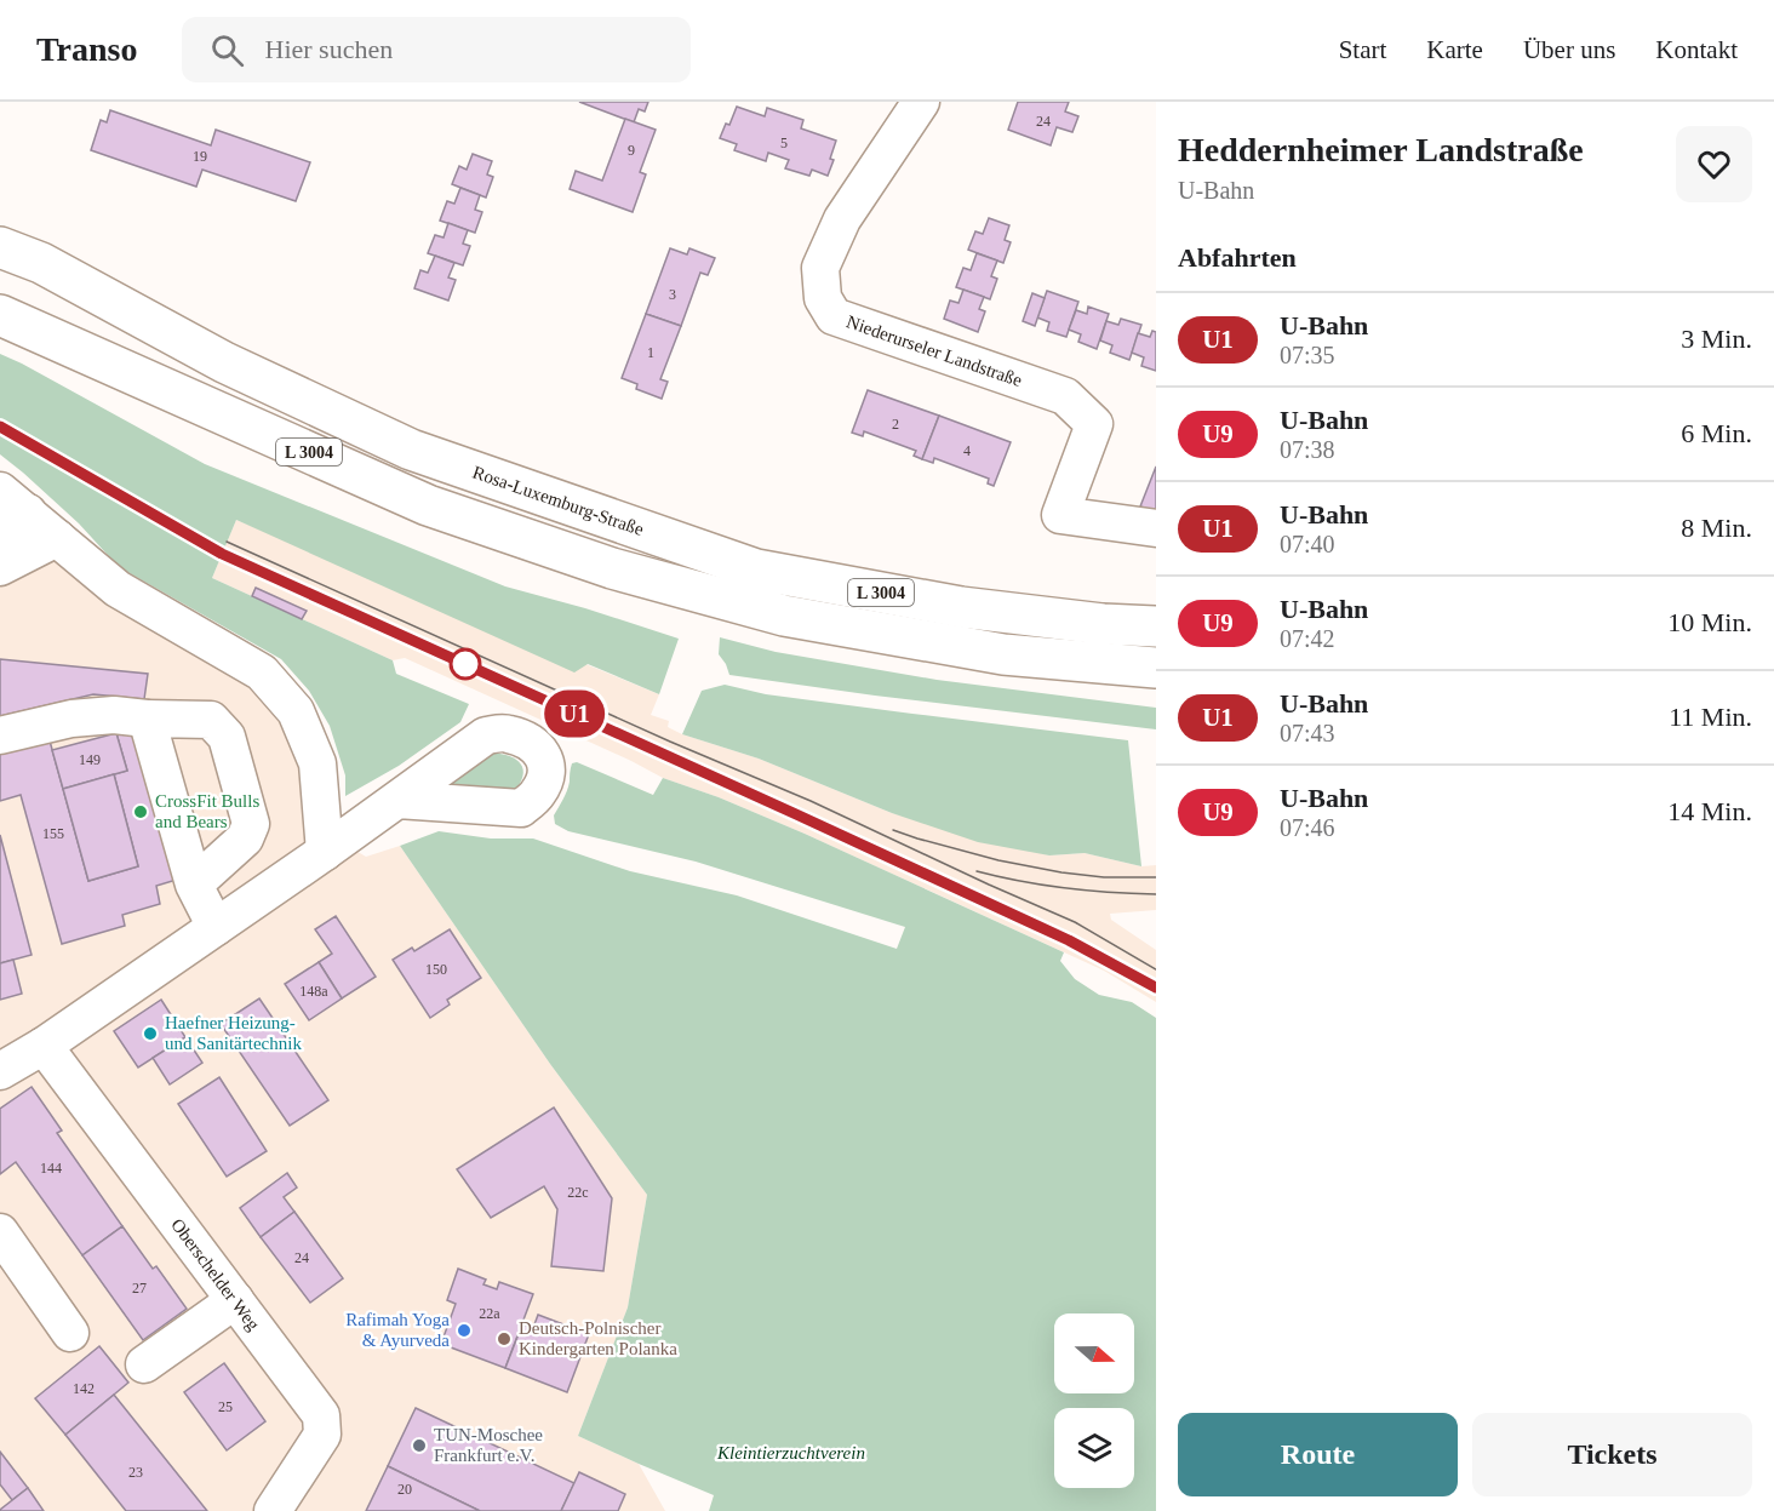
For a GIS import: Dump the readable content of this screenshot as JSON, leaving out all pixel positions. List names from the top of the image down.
{
  "streets": {
    "highway": ["L 3004", "Rosa-Luxemburg-Straße"],
    "street": ["Niederurseler Landstraße", "Oberschelder Weg"]
  },
  "parks": ["Kleintierzuchtverein"],
  "places": [
    "CrossFit Bulls and Bears",
    "Haefner Heizung- und Sanitärtechnik",
    "Rafimah Yoga & Ayurveda",
    "Deutsch-Polnischer Kindergarten Polanka",
    "TUN-Moschee Frankfurt e.V."
  ],
  "lines": ["metro line U1"],
  "house_numbers": [
    "24",
    "5",
    "9",
    "19",
    "3",
    "1",
    "2",
    "4",
    "149",
    "155",
    "150",
    "148a",
    "144",
    "22c",
    "24",
    "27",
    "22a",
    "142",
    "25",
    "23",
    "20"
  ],
  "north": "right",
  "page": {
    "header": "Transo",
    "search": "Hier suchen",
    "nav": [
      "Start",
      "Karte",
      "Über uns",
      "Kontakt"
    ],
    "on_map": "U1",
    "heading": [
      ["Heddernheimer Landstraße", "U-Bahn"],
      "Abfahrten"
    ],
    "list": [
      {
        "mark": "U1",
        "name": "U-Bahn",
        "note": "07:35",
        "value": "3 Min."
      },
      {
        "mark": "U9",
        "name": "U-Bahn",
        "note": "07:38",
        "value": "6 Min."
      },
      {
        "mark": "U1",
        "name": "U-Bahn",
        "note": "07:40",
        "value": "8 Min."
      },
      {
        "mark": "U9",
        "name": "U-Bahn",
        "note": "07:42",
        "value": "10 Min."
      },
      {
        "mark": "U1",
        "name": "U-Bahn",
        "note": "07:43",
        "value": "11 Min."
      },
      {
        "mark": "U9",
        "name": "U-Bahn",
        "note": "07:46",
        "value": "14 Min."
      }
    ],
    "buttons": ["Route", "Tickets"]
  }
}
